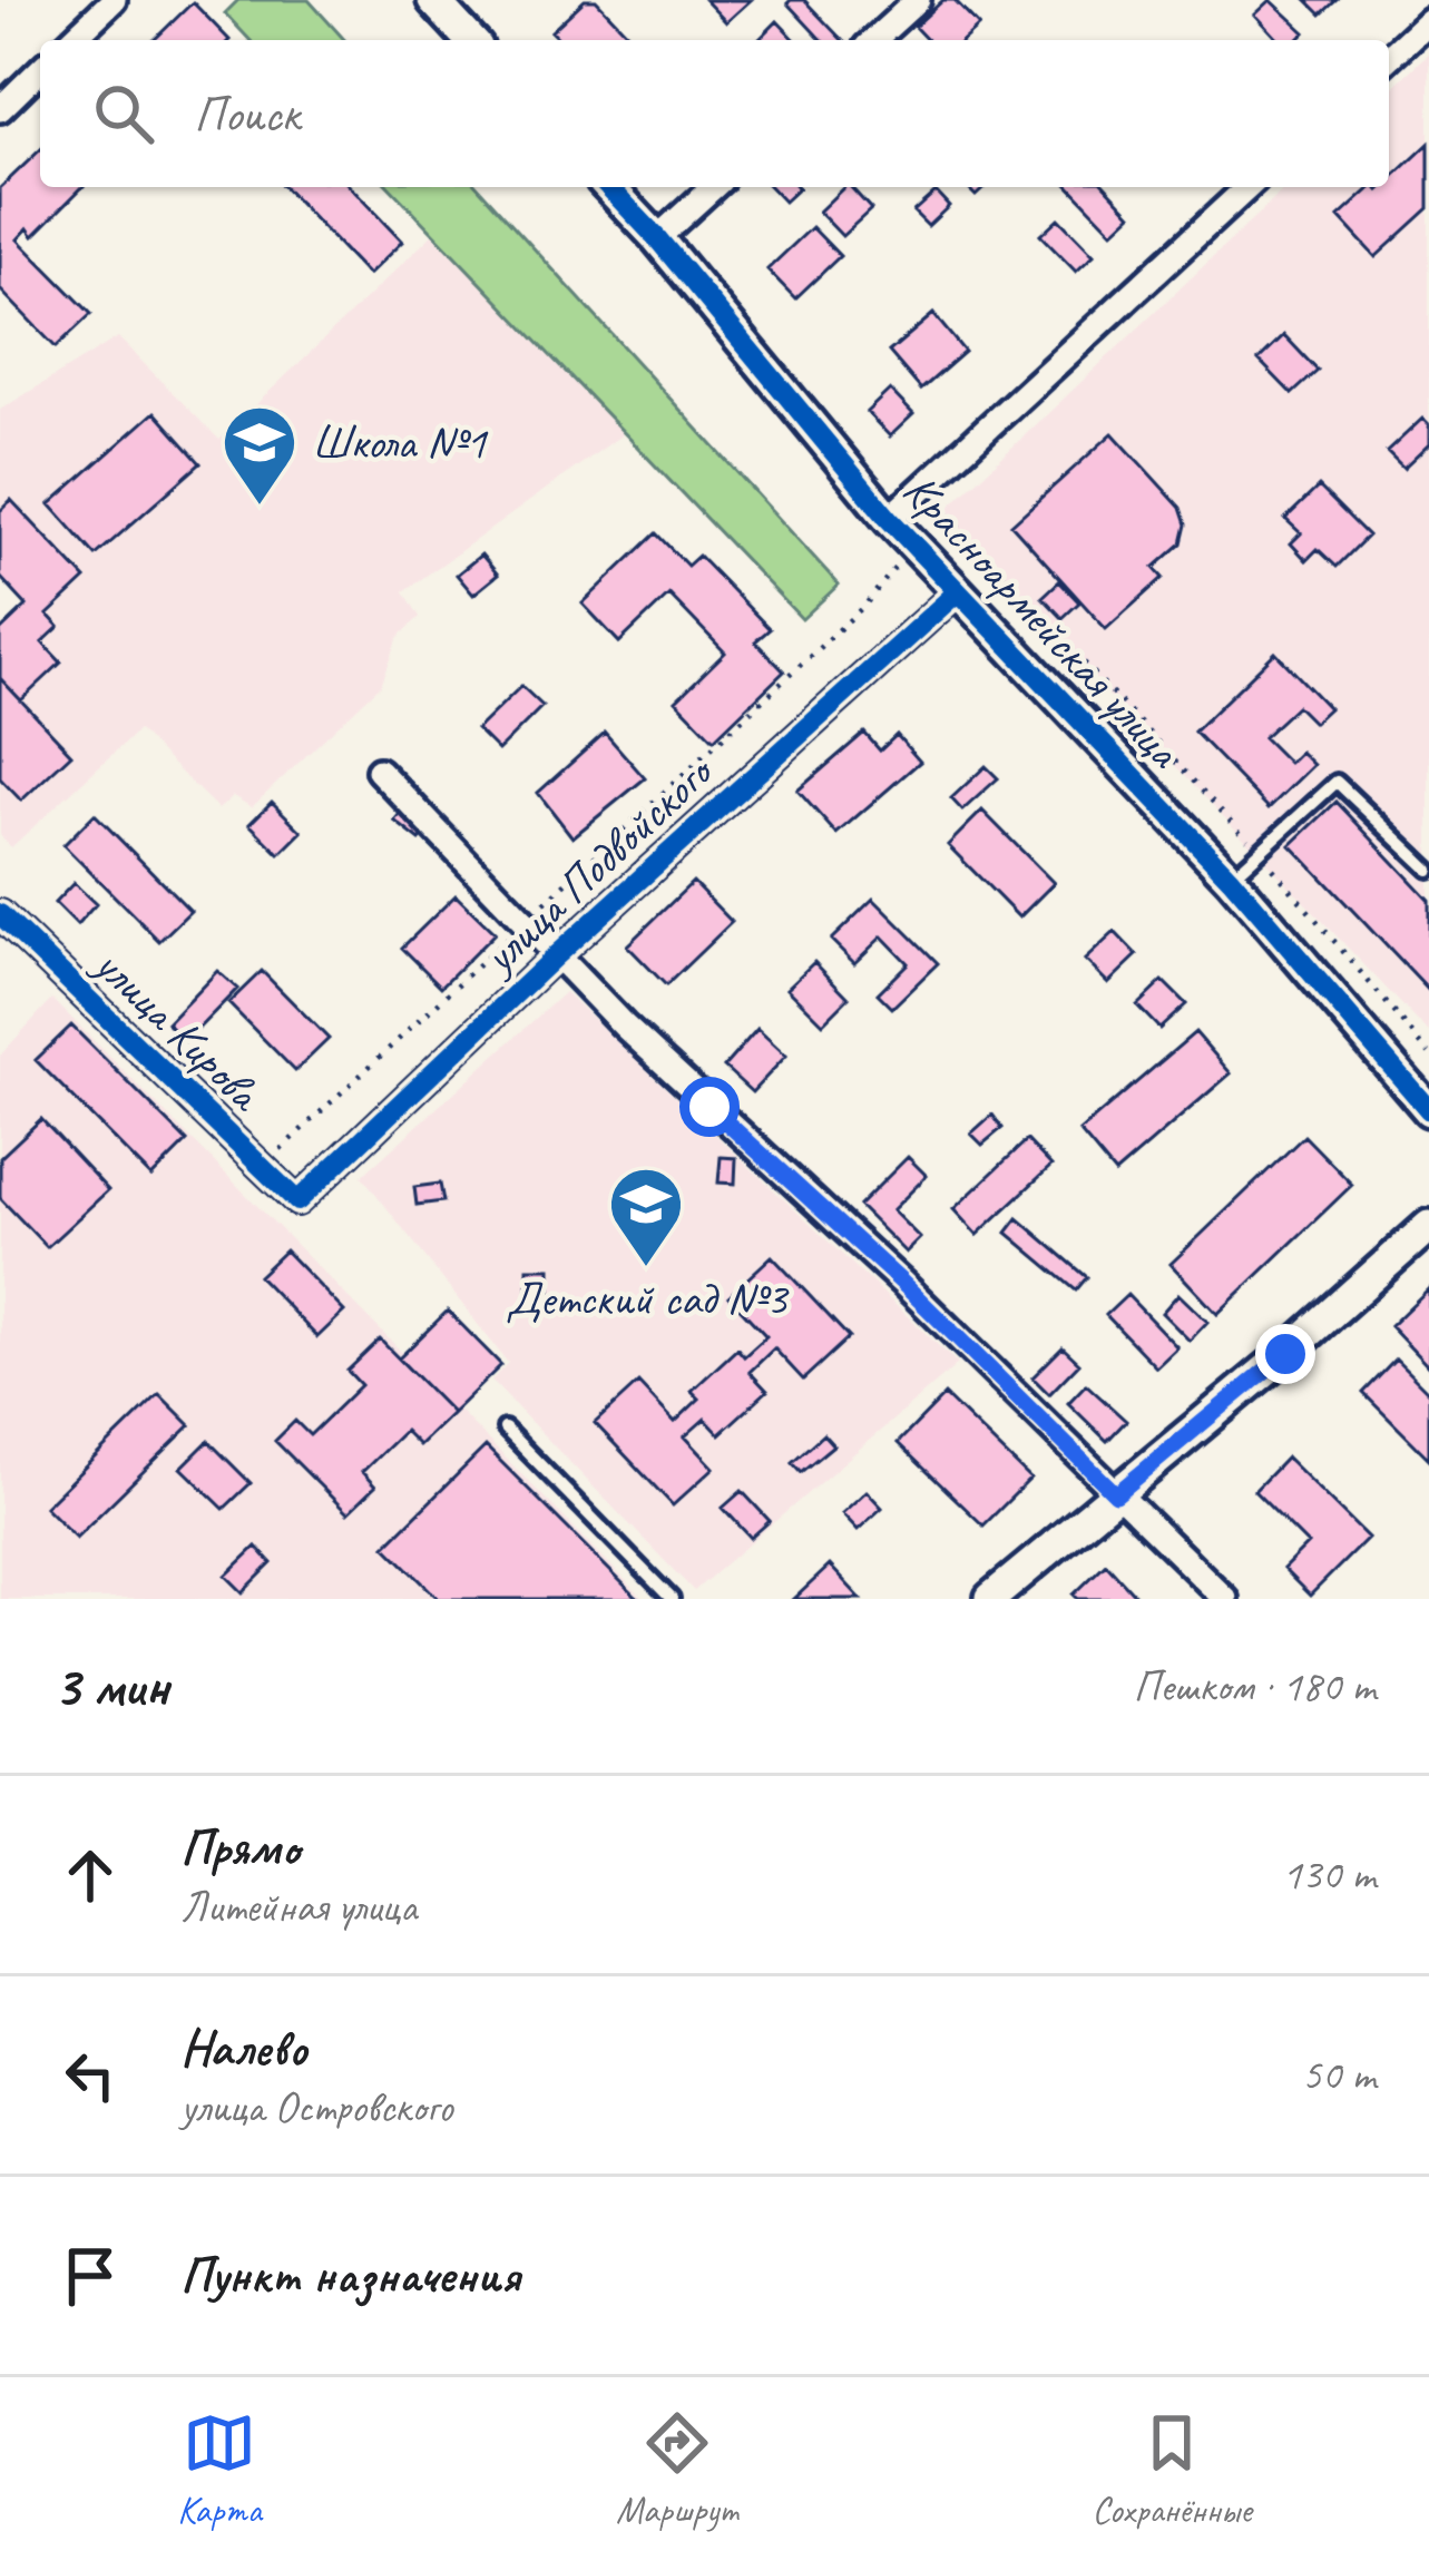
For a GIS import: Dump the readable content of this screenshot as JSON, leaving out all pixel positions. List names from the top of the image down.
{
  "streets": {
    "street": ["Красноармейская улица", "улица Подвойского", "улица Кирова"]
  },
  "crossings": [
    ["Красноармейская улица", "улица Подвойского"],
    ["улица Подвойского", "улица Кирова"]
  ],
  "places": {
    "school or university": ["Школа №1", "Детский сад №3"]
  },
  "page": {
    "search": "Поиск",
    "heading": ["3 мин", "Пешком · 180 m"],
    "list": [
      ["Прямо", "Литейная улица", "130 m"],
      ["Налево", "улица Островского", "50 m"],
      "Пункт назначения"
    ],
    "nav": ["Карта", "Маршрут", "Сохранённые"]
  }
}
